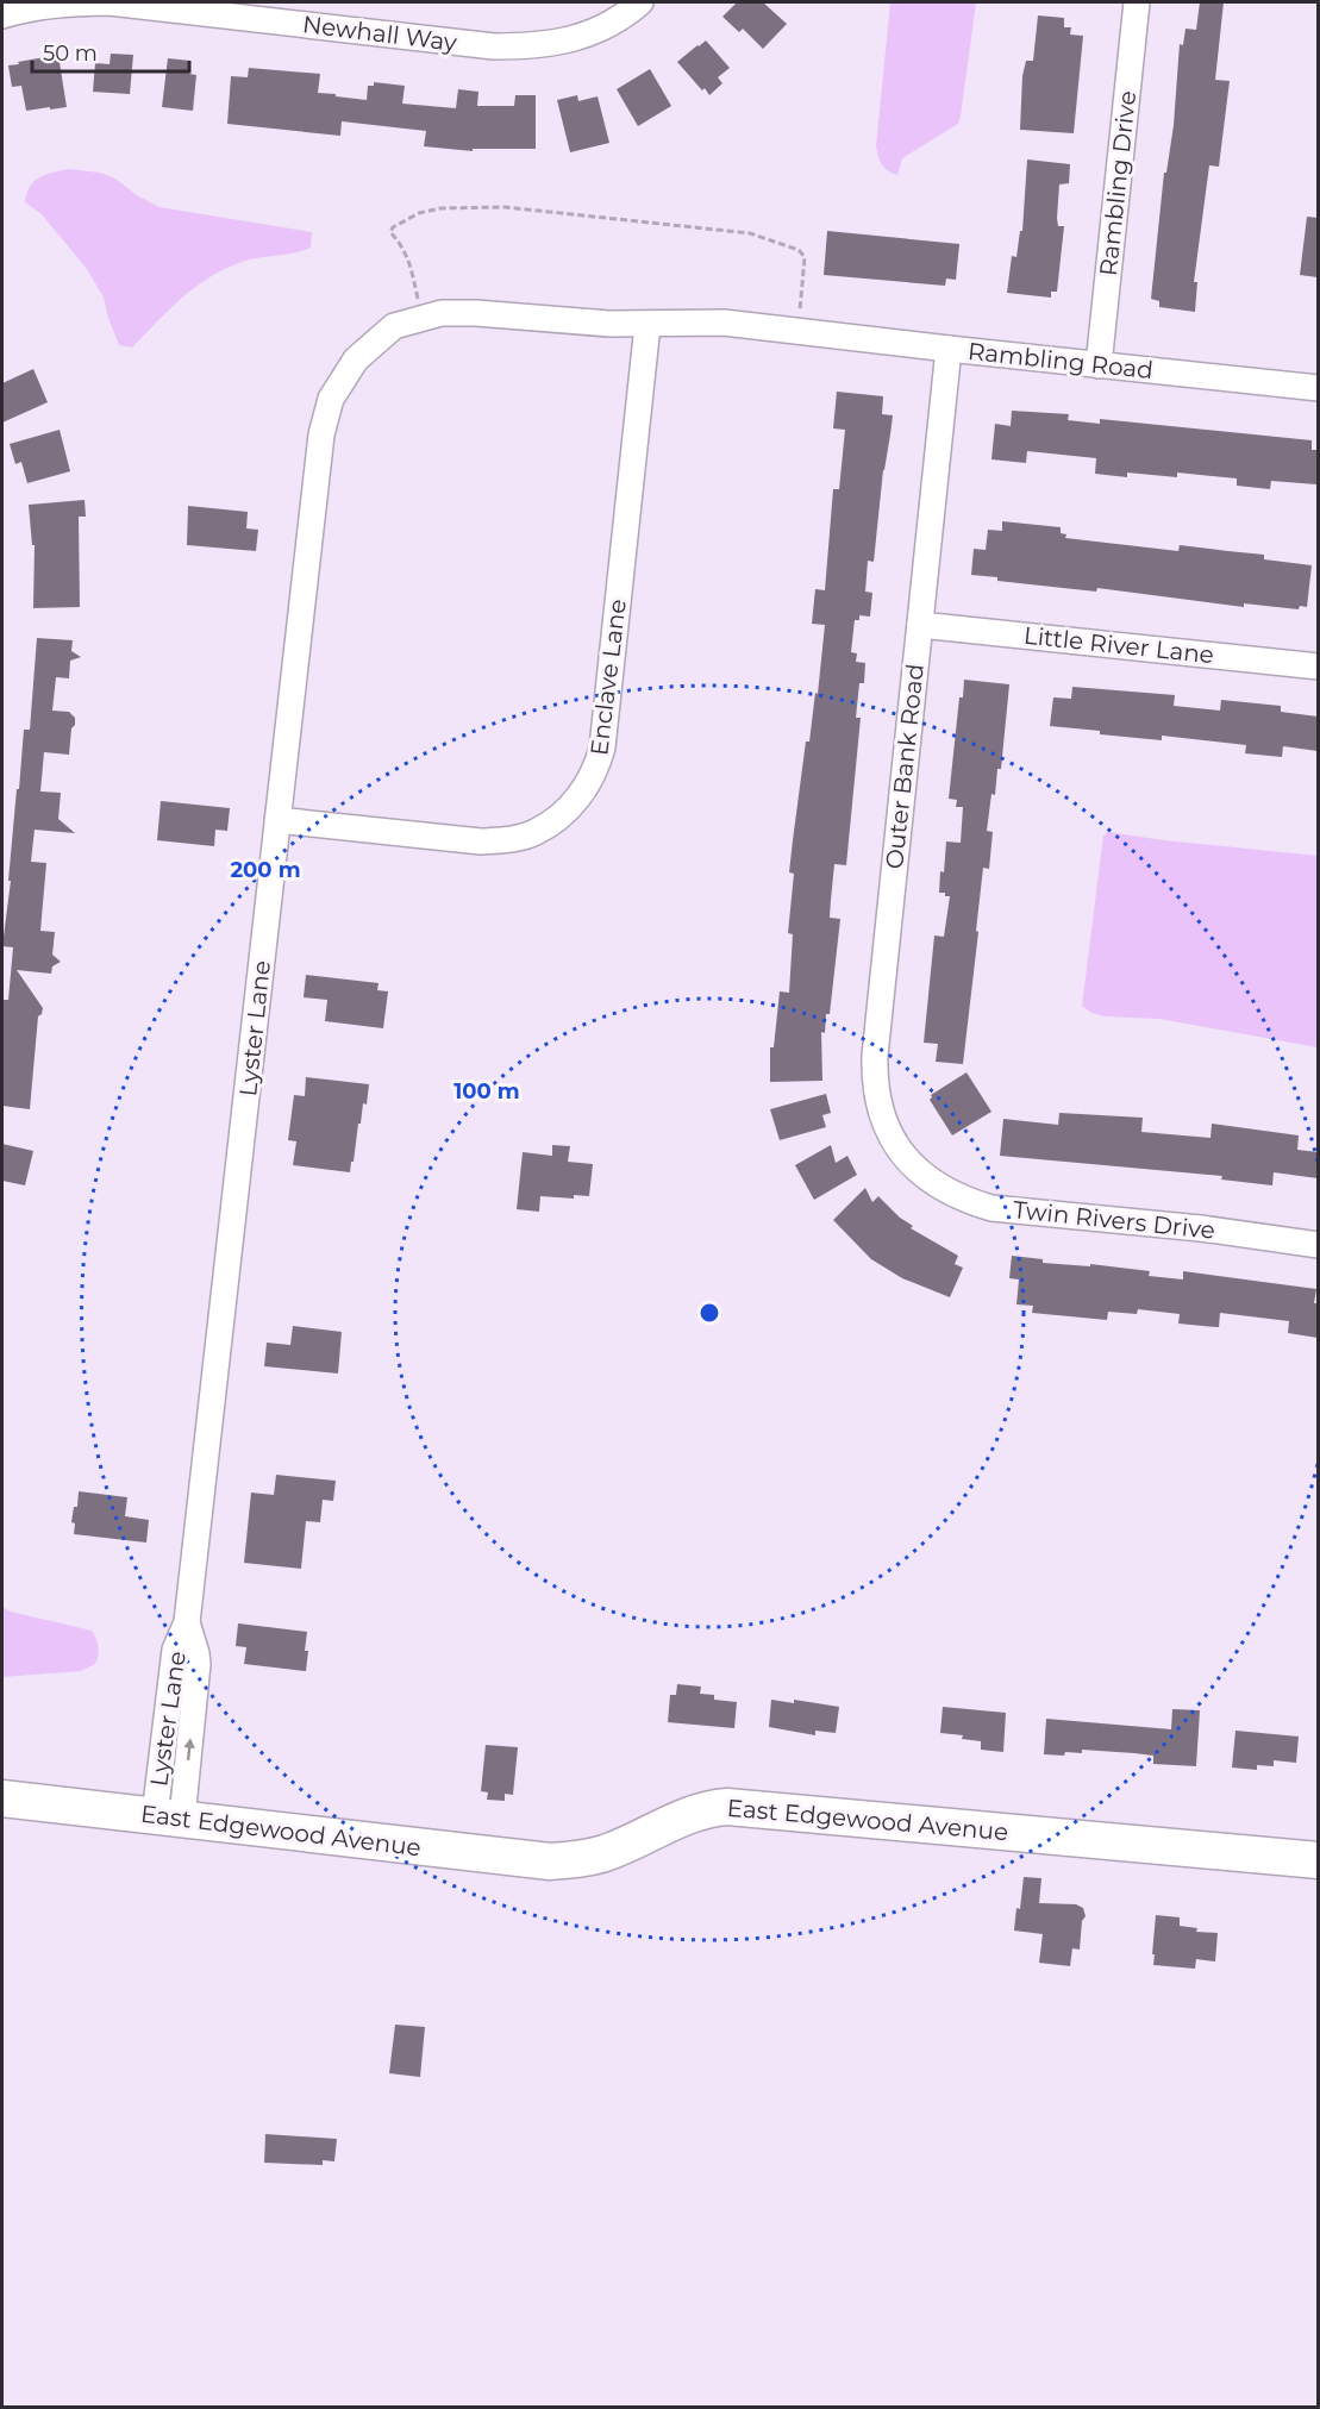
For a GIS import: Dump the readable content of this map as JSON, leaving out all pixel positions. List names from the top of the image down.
{
  "streets": {
    "main road": ["East Edgewood Avenue"],
    "street": [
      "Newhall Way",
      "Rambling Drive",
      "Rambling Road",
      "Little River Lane",
      "Enclave Lane",
      "Outer Bank Road",
      "Lyster Lane",
      "Twin Rivers Drive"
    ]
  },
  "crossings": [
    ["Rambling Drive", "Rambling Road"],
    ["Rambling Road", "Enclave Lane"],
    ["Rambling Road", "Outer Bank Road"],
    ["Rambling Road", "Lyster Lane"],
    ["Little River Lane", "Outer Bank Road"],
    ["Enclave Lane", "Lyster Lane"],
    ["Outer Bank Road", "Twin Rivers Drive"],
    ["Lyster Lane", "East Edgewood Avenue"]
  ],
  "scale_bar": "50 m",
  "rings": ["200 m", "100 m"]
}
